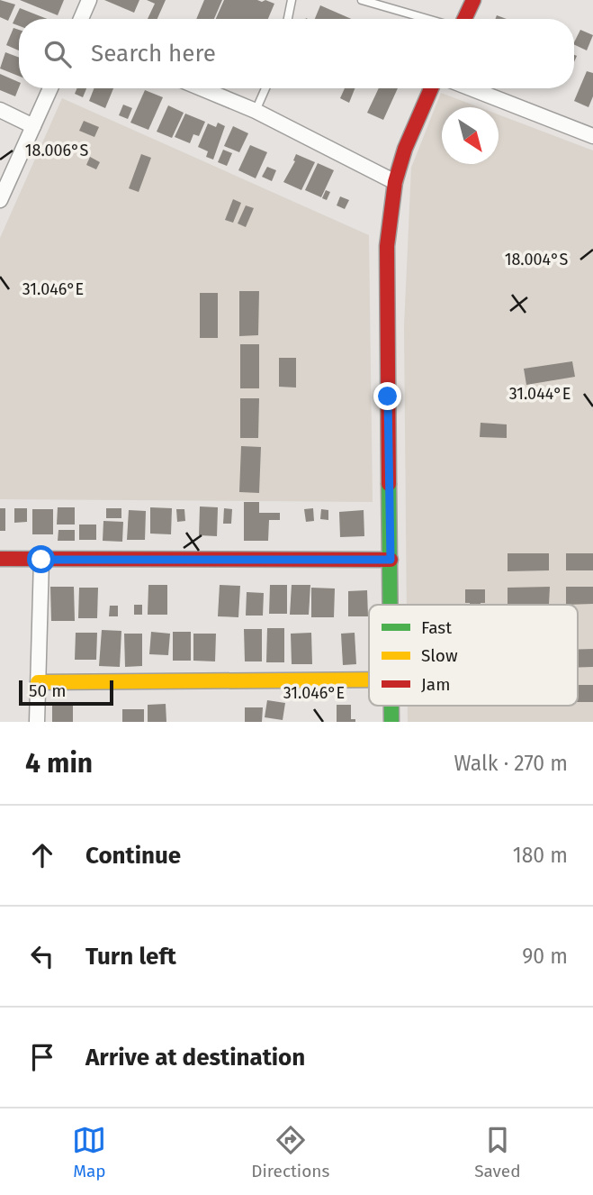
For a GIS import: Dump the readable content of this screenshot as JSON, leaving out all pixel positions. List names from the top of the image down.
{
  "legend": ["Fast", "Slow", "Jam"],
  "scale_bar": "50 m",
  "north": "bottom right",
  "page": {
    "search": "Search here",
    "scale": "50 m",
    "heading": ["4 min", "Walk · 270 m"],
    "list": [
      ["Continue", "180 m"],
      ["Turn left", "90 m"],
      "Arrive at destination"
    ],
    "nav": ["Map", "Directions", "Saved"]
  },
  "coordinates": [
    "18.006°S",
    "18.004°S",
    "31.046°E",
    "31.044°E"
  ]
}
